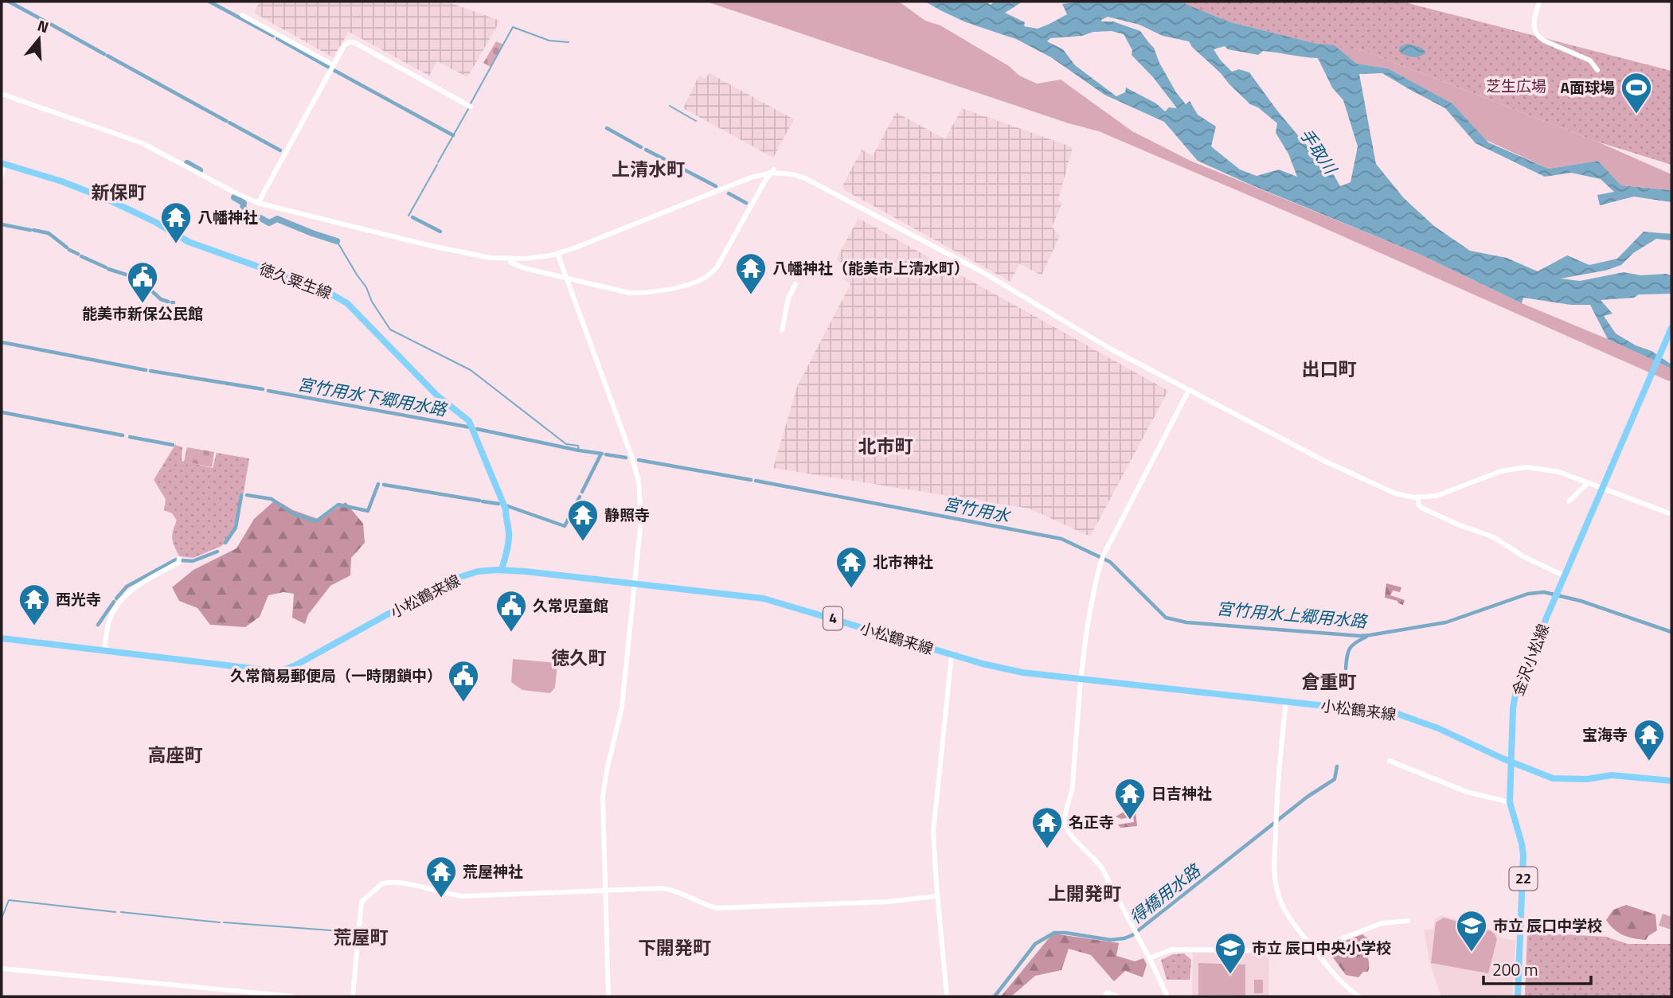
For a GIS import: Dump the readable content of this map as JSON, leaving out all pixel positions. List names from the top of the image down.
{
  "streets": {
    "main road": [
      "徳久粟生線",
      "小松鶴来線",
      "4",
      "金沢小松線",
      "22"
    ]
  },
  "crossings": [
    ["徳久粟生線", "小松鶴来線"],
    ["小松鶴来線", "金沢小松線"]
  ],
  "districts": [
    "上清水町",
    "新保町",
    "出口町",
    "北市町",
    "徳久町",
    "倉重町",
    "高座町",
    "上開発町",
    "荒屋町",
    "下開発町"
  ],
  "water": [
    "手取川",
    "宮竹用水下郷用水路",
    "宮竹用水",
    "宮竹用水上郷用水路",
    "得橋用水路"
  ],
  "parks": ["芝生広場"],
  "places": {
    "sports": ["A面球場"],
    "temple": [
      "八幡神社",
      "八幡神社（能美市上清水町）",
      "静照寺",
      "北市神社",
      "西光寺",
      "宝海寺",
      "日吉神社",
      "名正寺",
      "荒屋神社"
    ],
    "public building": ["能美市新保公民館", "久常児童館", "久常簡易郵便局（一時閉鎖中）"],
    "school or university": ["市立 辰口中学校", "市立 辰口中央小学校"]
  },
  "scale_bar": "200 m",
  "north": "top"
}
